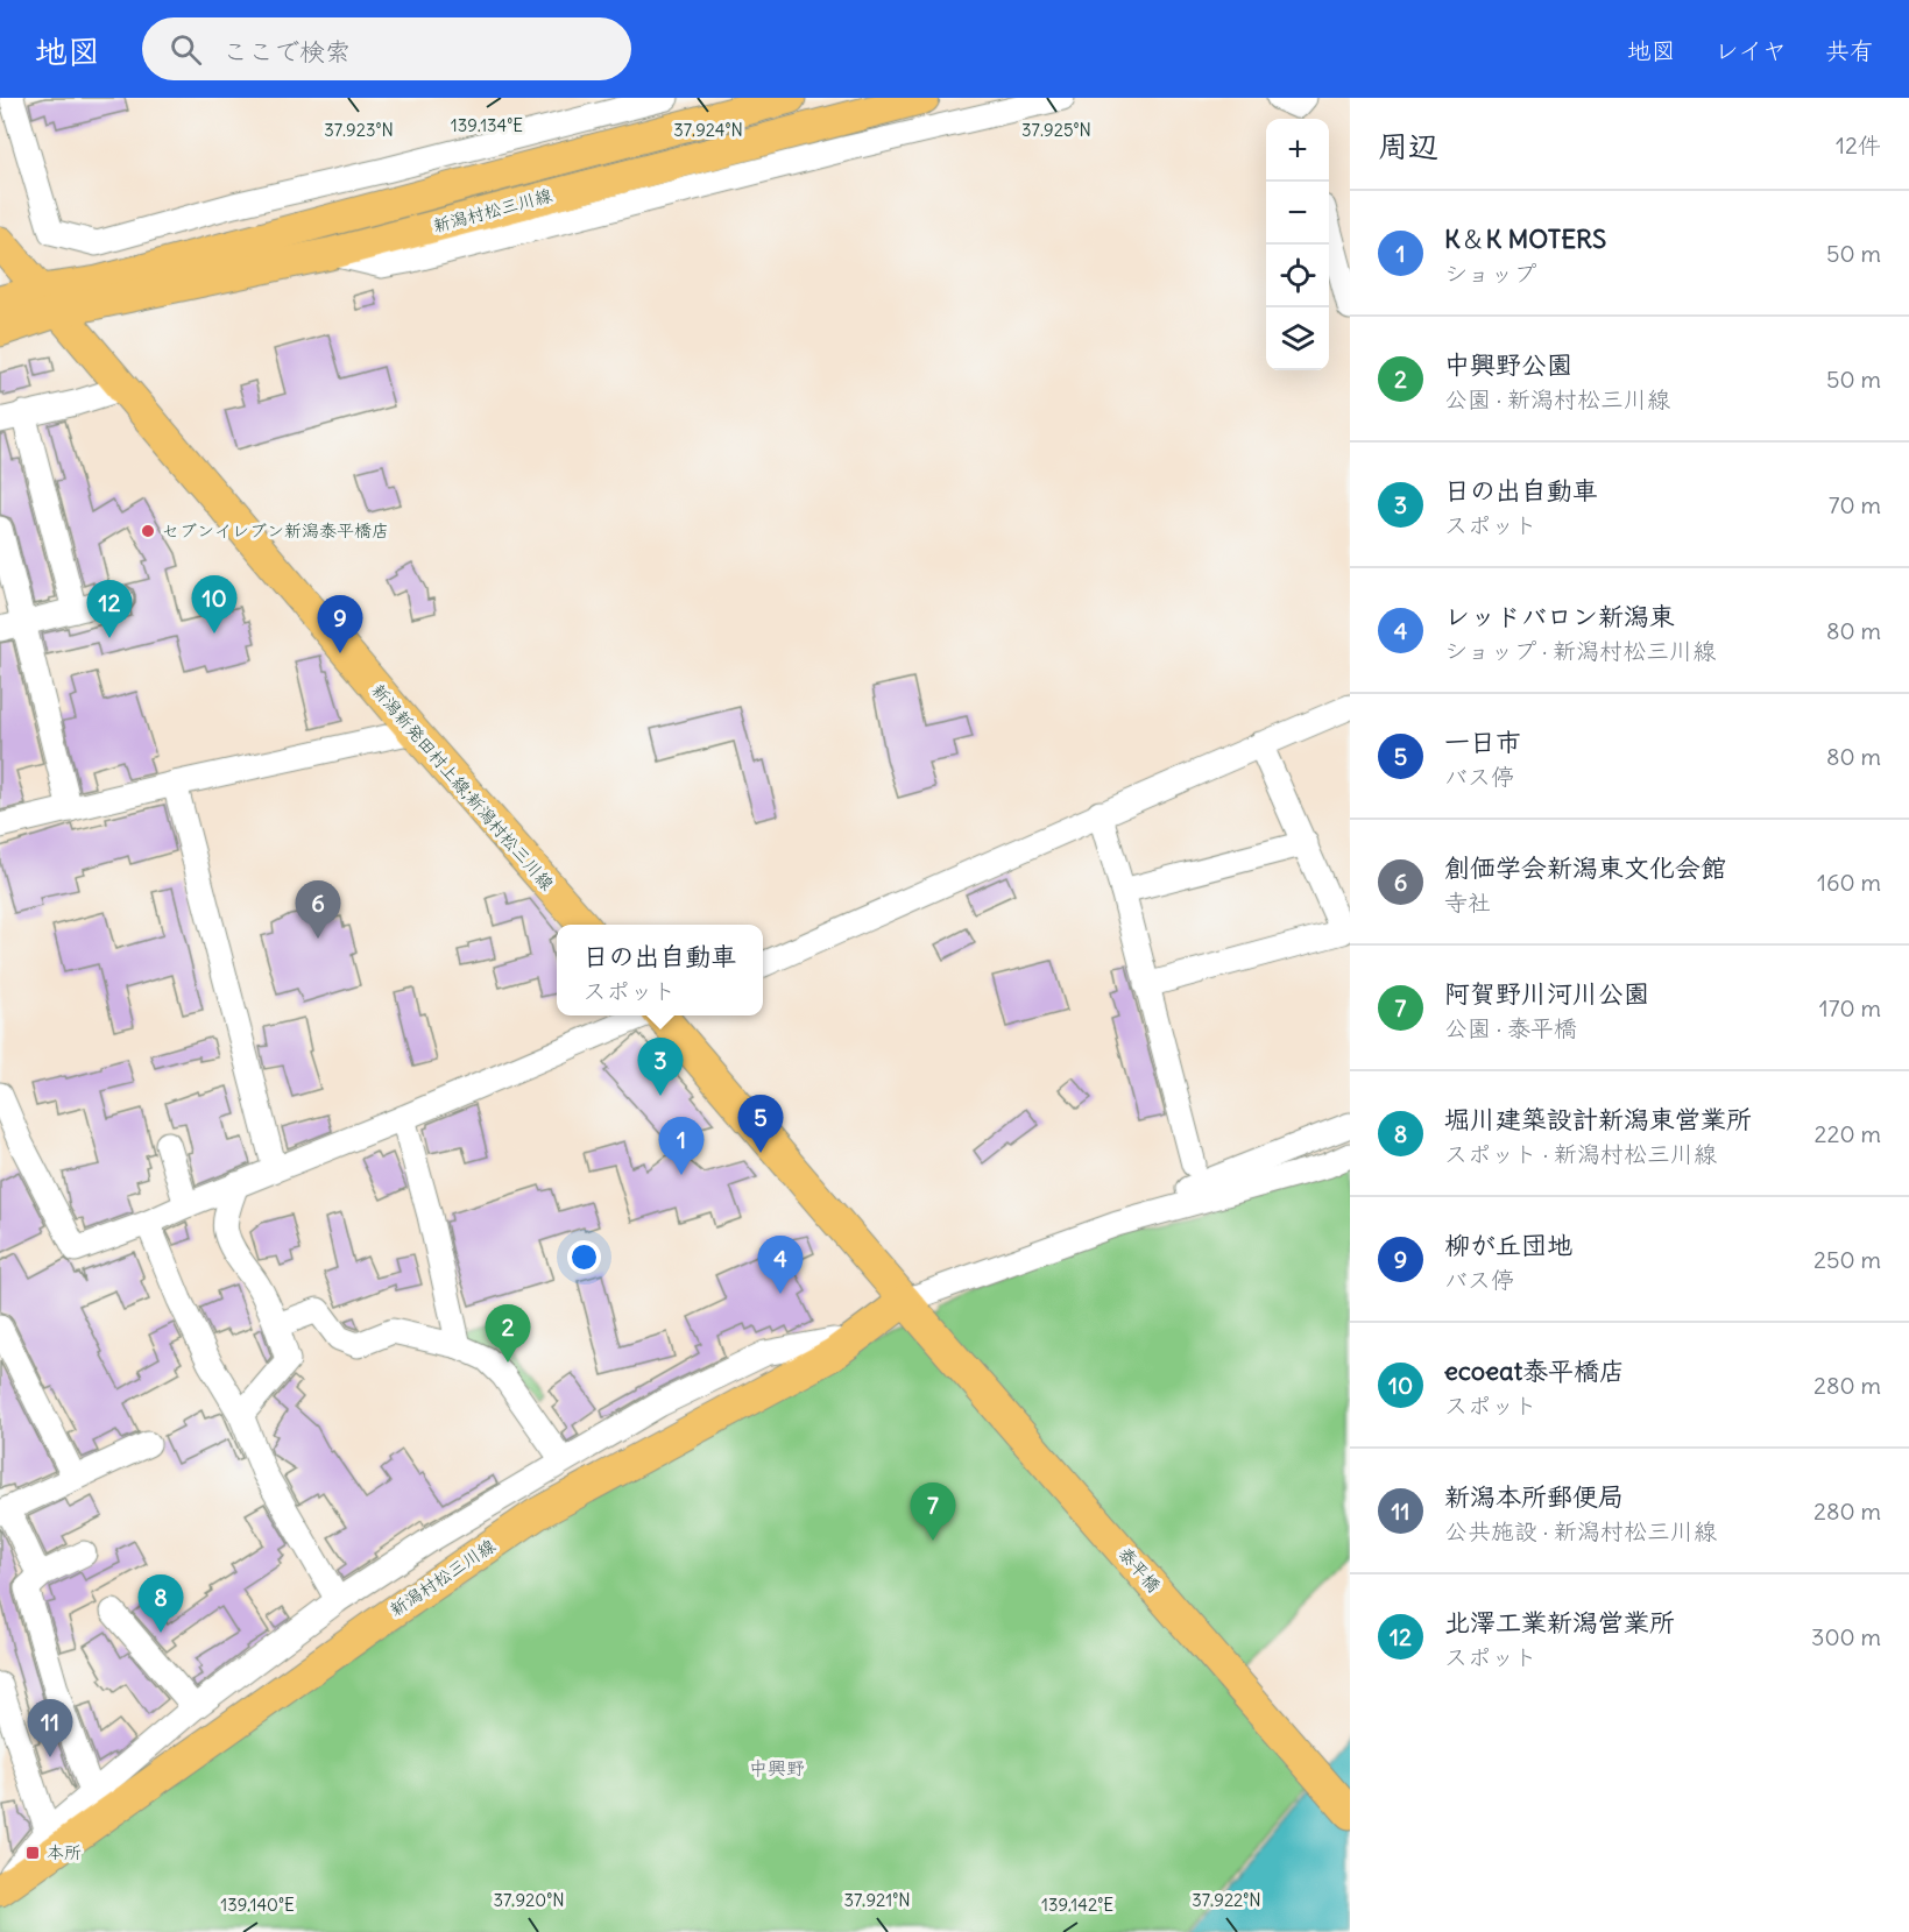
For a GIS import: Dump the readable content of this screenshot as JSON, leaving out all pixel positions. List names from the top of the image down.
{
  "streets": {
    "main road": ["新潟村松三川線", "新潟新発田村上線;新潟村松三川線", "泰平橋"]
  },
  "crossings": [
    ["新潟村松三川線", "新潟新発田村上線;新潟村松三川線"],
    ["新潟村松三川線", "泰平橋"]
  ],
  "districts": ["中興野"],
  "places": {
    "other": ["セブンイレブン新潟泰平橋店"],
    "transit": ["本所"]
  },
  "page": {
    "header": "地図",
    "search": "ここで検索",
    "nav": ["地図", "レイヤ", "共有"],
    "heading": ["周辺", "12件"],
    "map_buttons": ["+", "−"],
    "list": [
      {
        "mark": "1",
        "name": "K＆K MOTERS",
        "note": "ショップ",
        "value": "50 m"
      },
      {
        "mark": "2",
        "name": "中興野公園",
        "note": "公園 · 新潟村松三川線",
        "value": "50 m"
      },
      {
        "mark": "3",
        "name": "日の出自動車",
        "note": "スポット",
        "value": "70 m"
      },
      {
        "mark": "4",
        "name": "レッドバロン新潟東",
        "note": "ショップ · 新潟村松三川線",
        "value": "80 m"
      },
      {
        "mark": "5",
        "name": "一日市",
        "note": "バス停",
        "value": "80 m"
      },
      {
        "mark": "6",
        "name": "創価学会新潟東文化会館",
        "note": "寺社",
        "value": "160 m"
      },
      {
        "mark": "7",
        "name": "阿賀野川河川公園",
        "note": "公園 · 泰平橋",
        "value": "170 m"
      },
      {
        "mark": "8",
        "name": "堀川建築設計新潟東営業所",
        "note": "スポット · 新潟村松三川線",
        "value": "220 m"
      },
      {
        "mark": "9",
        "name": "柳が丘団地",
        "note": "バス停",
        "value": "250 m"
      },
      {
        "mark": "10",
        "name": "ecoeat泰平橋店",
        "note": "スポット",
        "value": "280 m"
      },
      {
        "mark": "11",
        "name": "新潟本所郵便局",
        "note": "公共施設 · 新潟村松三川線",
        "value": "280 m"
      },
      {
        "mark": "12",
        "name": "北澤工業新潟営業所",
        "note": "スポット",
        "value": "300 m"
      }
    ],
    "pins": [
      "10",
      "12",
      "9",
      "6",
      "3",
      "5",
      "1",
      "4",
      "2",
      "7",
      "8",
      "11"
    ],
    "popup": ["日の出自動車", "スポット"]
  },
  "coordinates": [
    "139.134°E",
    "37.924°N",
    "37.925°N",
    "37.923°N",
    "37.920°N",
    "37.921°N",
    "37.922°N",
    "139.140°E",
    "139.142°E"
  ]
}
